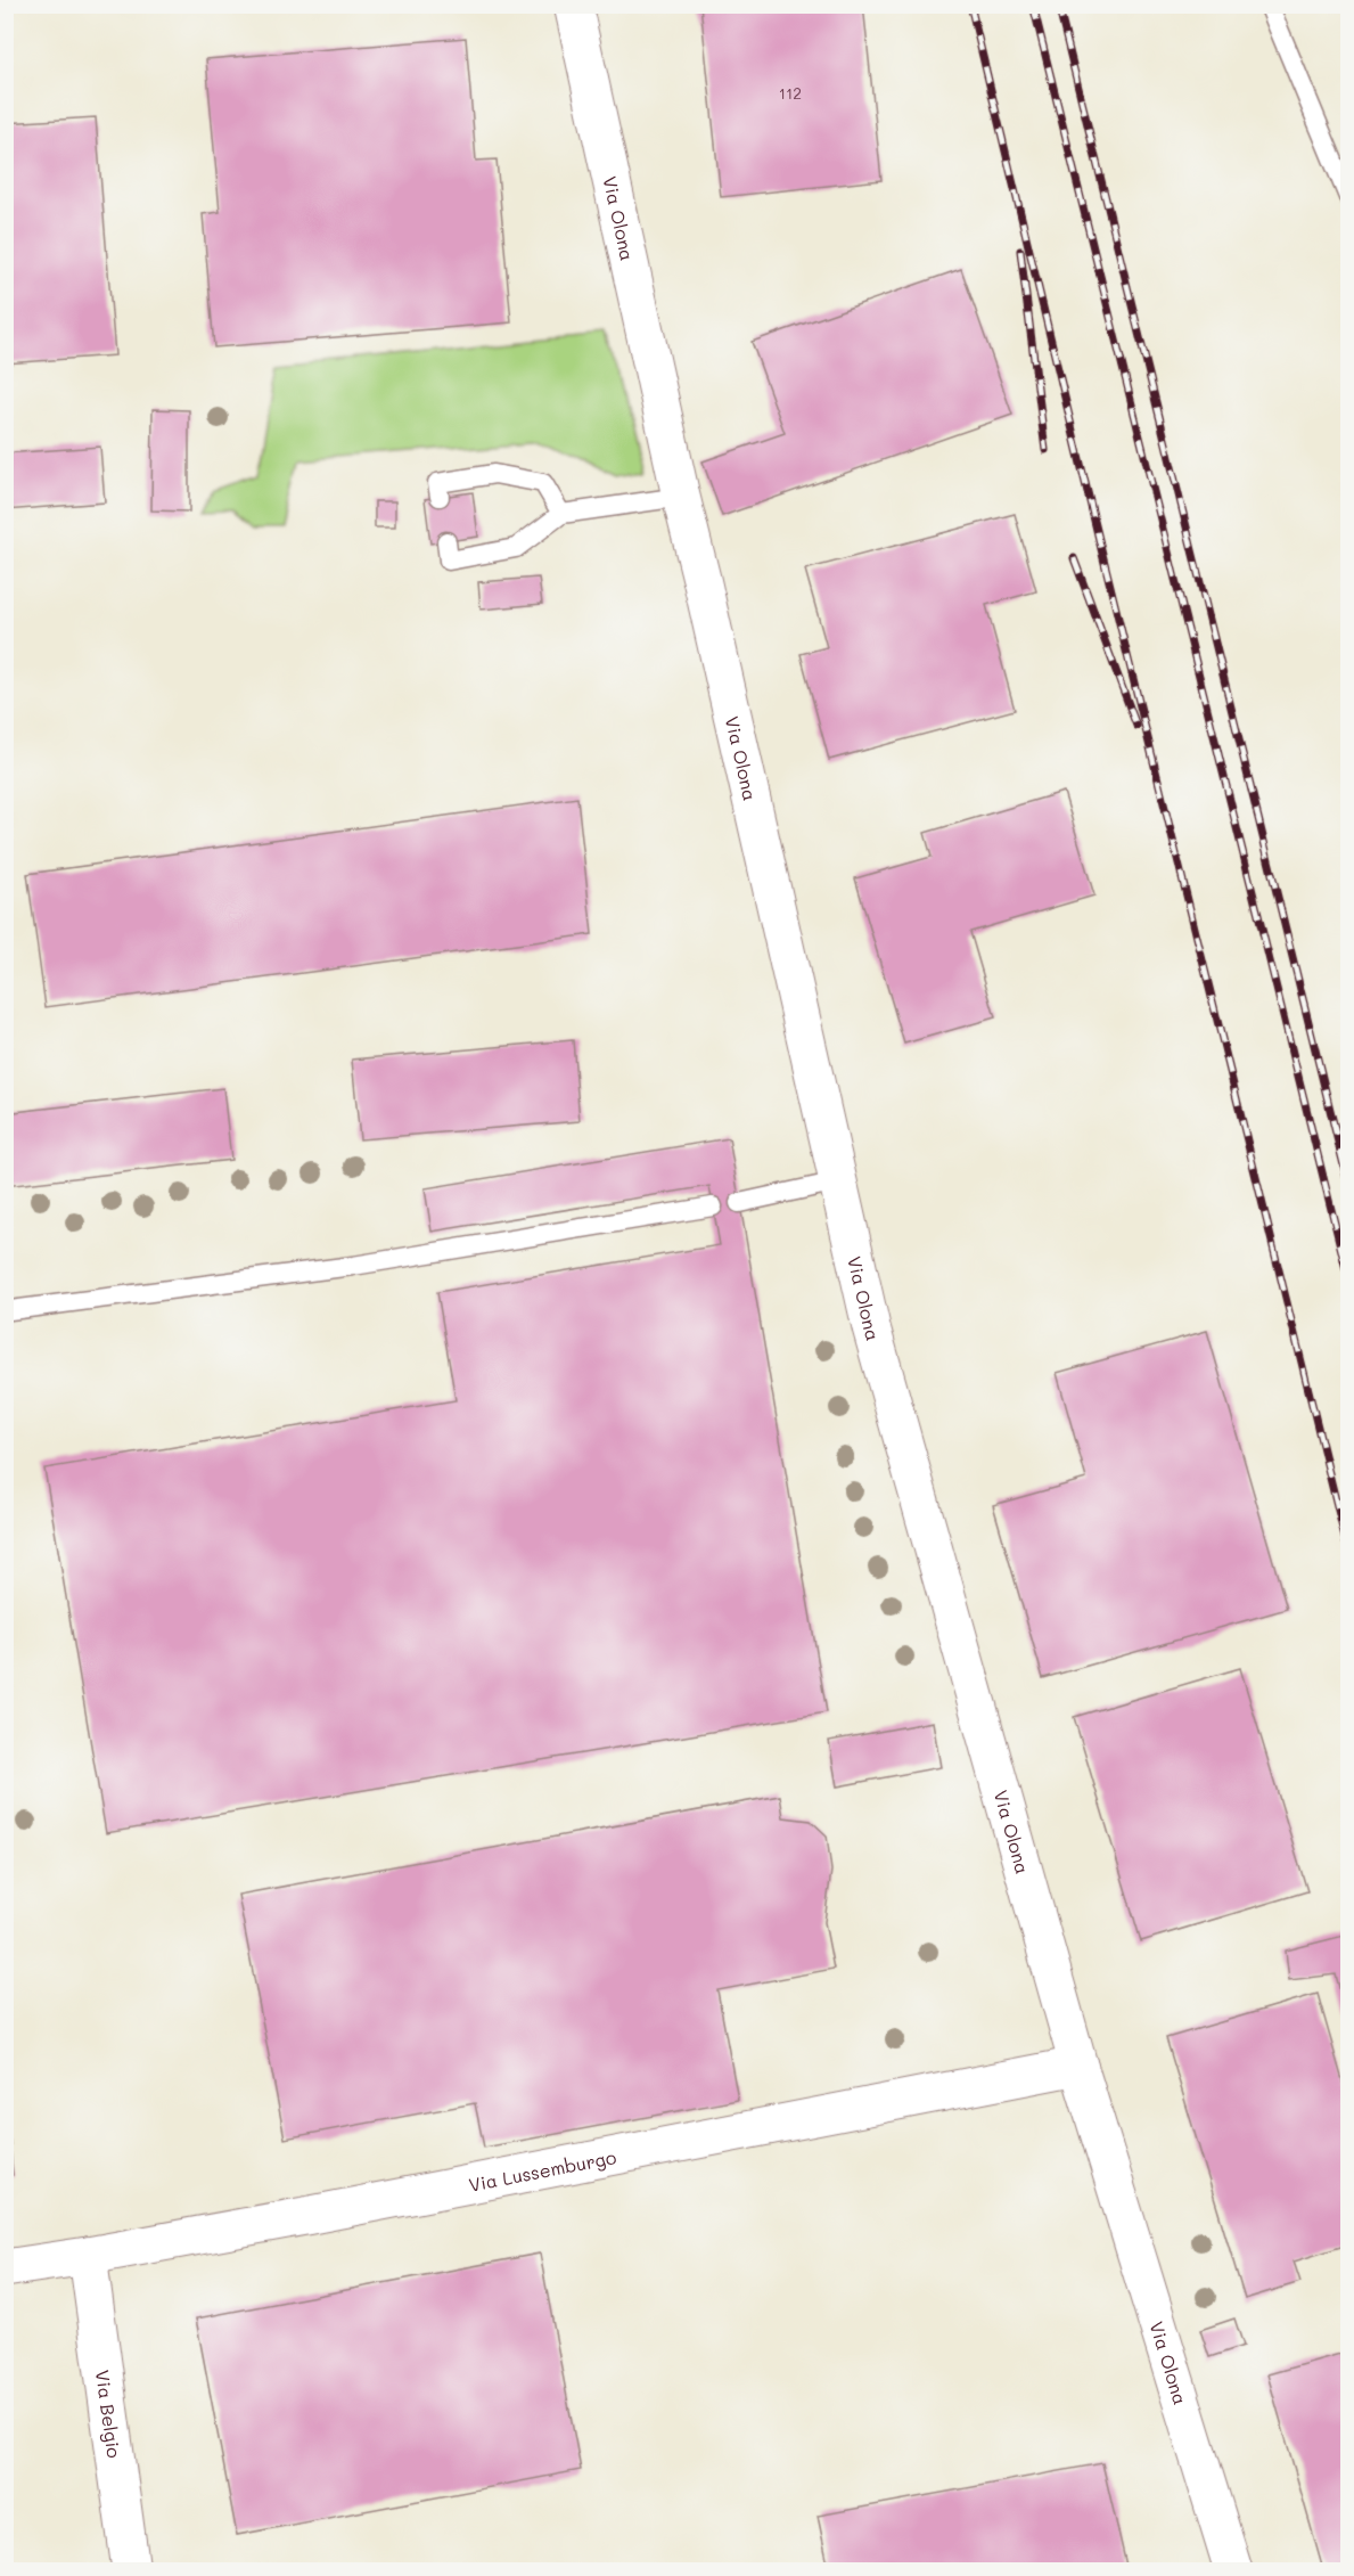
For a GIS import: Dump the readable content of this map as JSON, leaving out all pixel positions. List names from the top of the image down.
{
  "streets": {
    "street": ["Via Olona", "Via Lussemburgo", "Via Belgio"]
  },
  "crossings": [
    ["Via Olona", "Via Lussemburgo"],
    ["Via Lussemburgo", "Via Belgio"]
  ],
  "house_numbers": ["112"]
}
